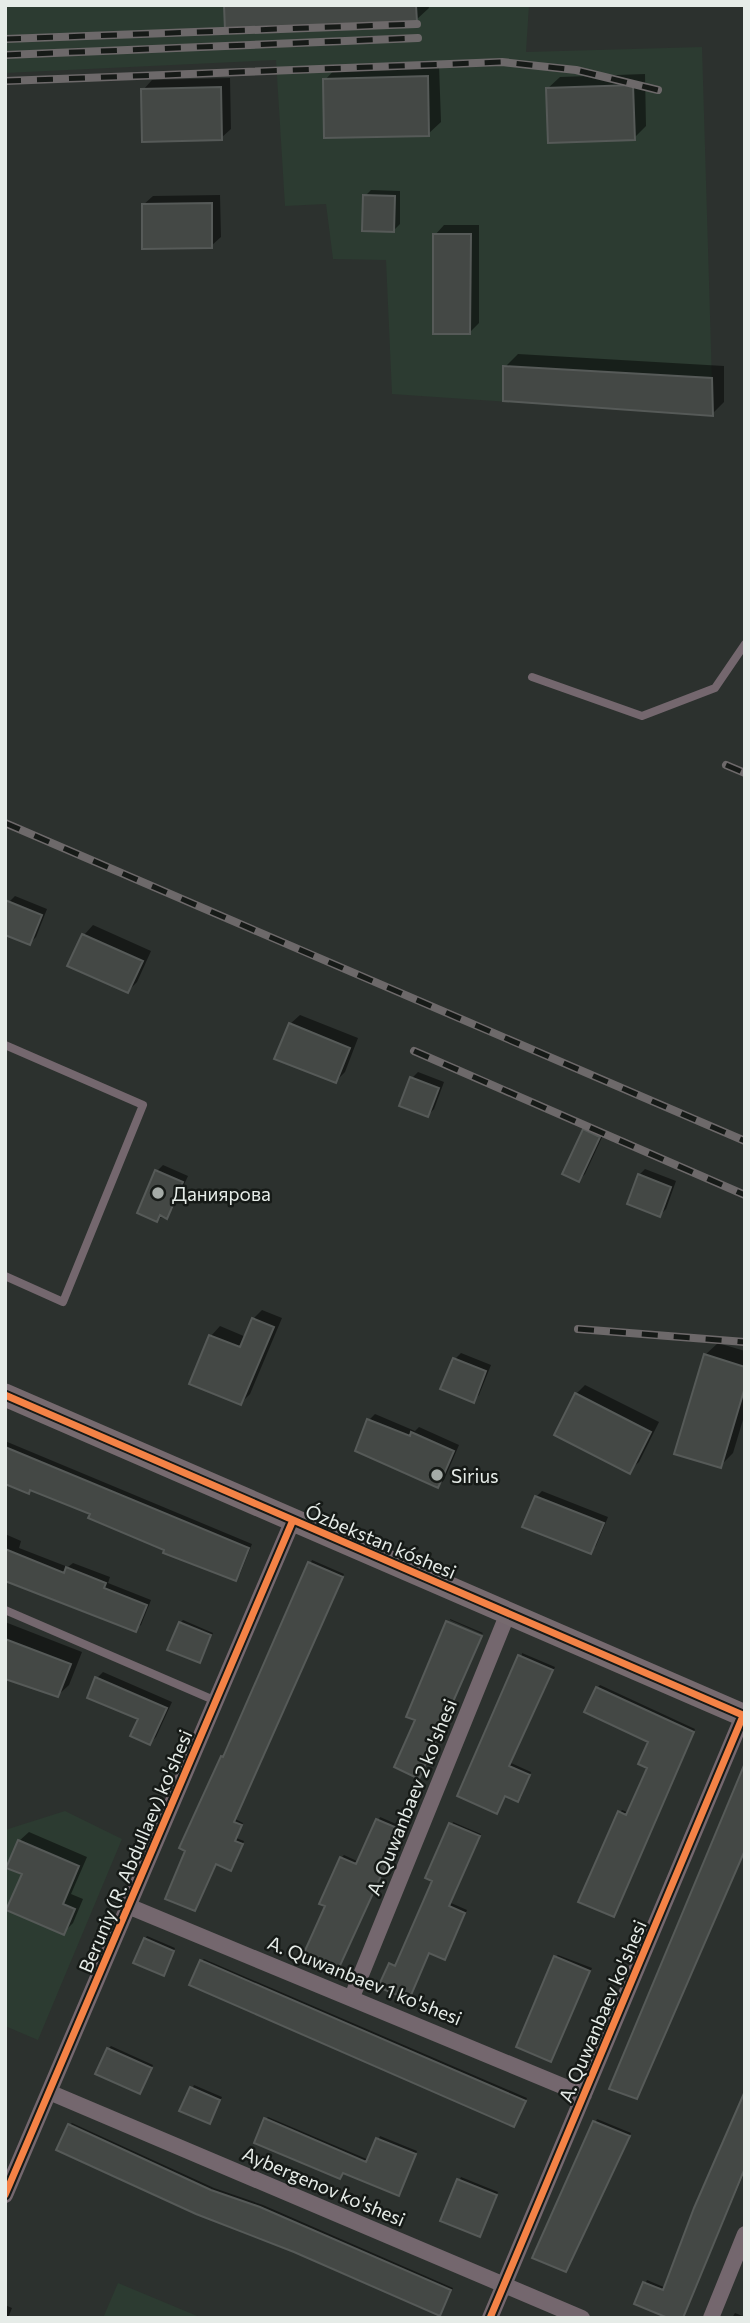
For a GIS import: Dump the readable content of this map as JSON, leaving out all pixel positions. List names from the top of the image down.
{
  "streets": {
    "street": [
      "Ózbekstan kóshesi",
      "A. Quwanbaev 2 ko'shesi",
      "Beruniy (R. Abdullaev) ko'shesi",
      "A. Quwanbaev 1 ko'shesi",
      "A. Quwanbaev ko'shesi",
      "Aybergenov ko'shesi"
    ]
  },
  "crossings": [
    ["Ózbekstan kóshesi", "A. Quwanbaev 2 ko'shesi"],
    ["Ózbekstan kóshesi", "Beruniy (R. Abdullaev) ko'shesi"],
    ["Ózbekstan kóshesi", "A. Quwanbaev ko'shesi"],
    ["A. Quwanbaev 2 ko'shesi", "A. Quwanbaev 1 ko'shesi"],
    ["Beruniy (R. Abdullaev) ko'shesi", "A. Quwanbaev 1 ko'shesi"],
    ["Beruniy (R. Abdullaev) ko'shesi", "Aybergenov ko'shesi"],
    ["A. Quwanbaev 1 ko'shesi", "A. Quwanbaev ko'shesi"],
    ["A. Quwanbaev ko'shesi", "Aybergenov ko'shesi"]
  ],
  "places": ["Даниярова", "Sirius"]
}
